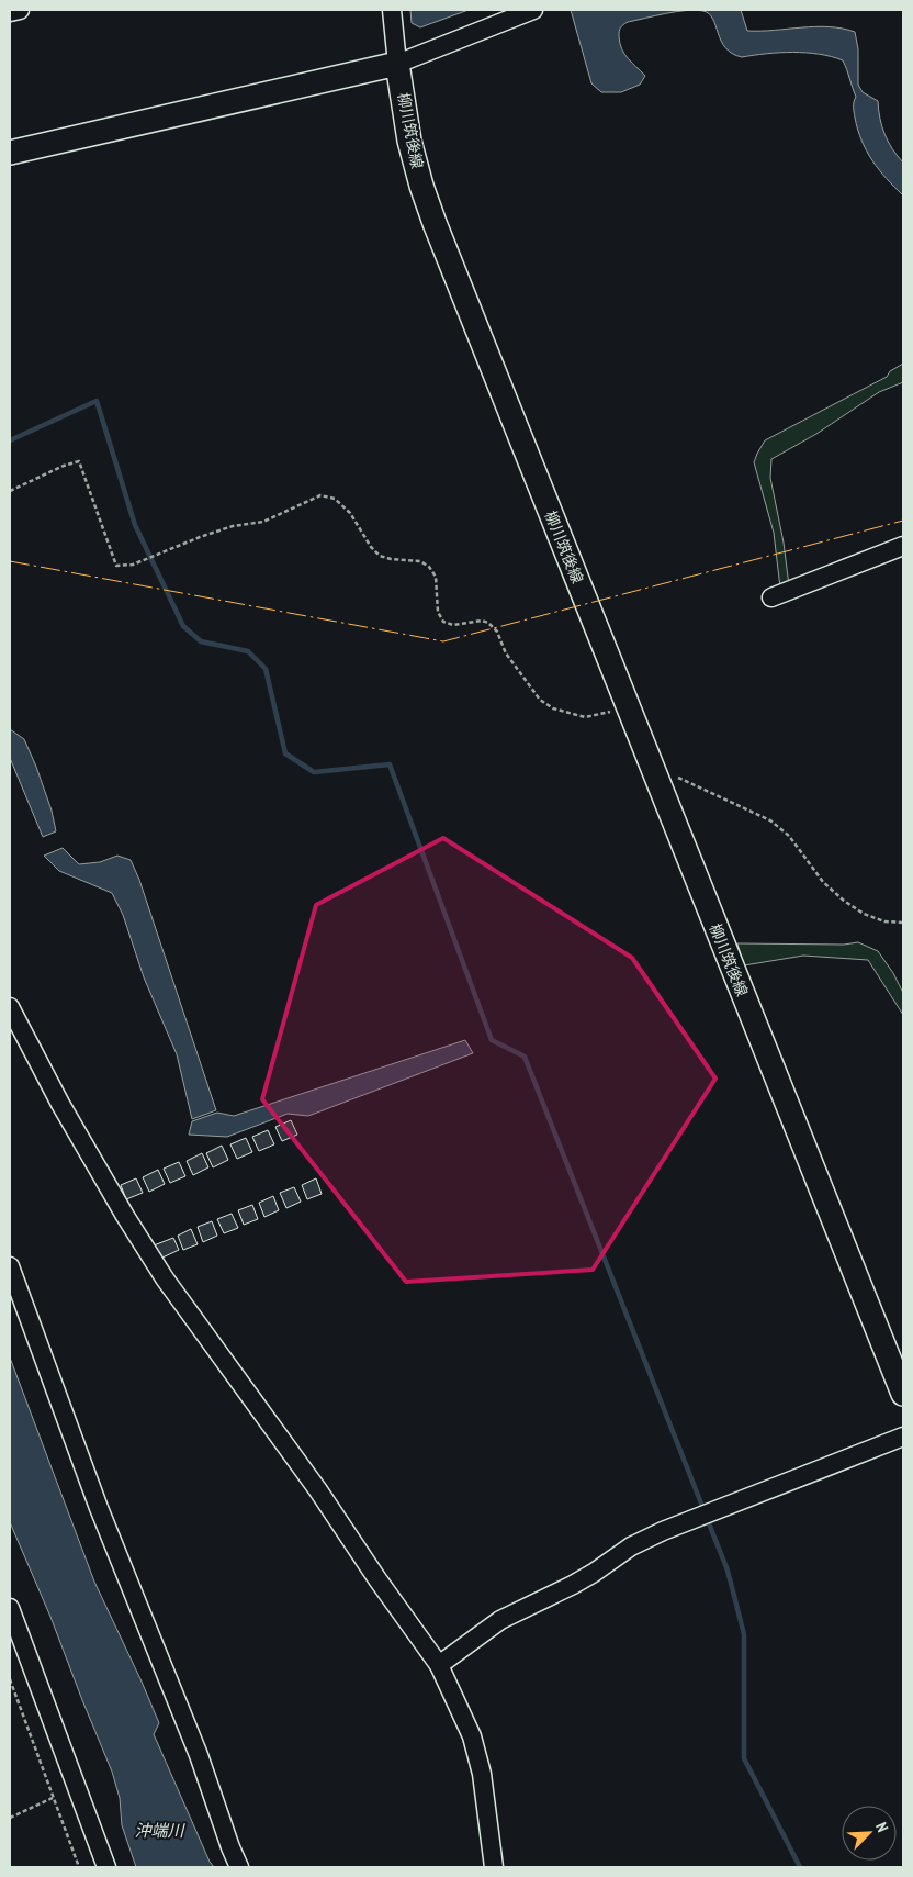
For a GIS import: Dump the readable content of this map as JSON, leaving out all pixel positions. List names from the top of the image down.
{
  "streets": {
    "main road": ["柳川筑後線"]
  },
  "water": ["沖端川"],
  "north": "top right"
}
